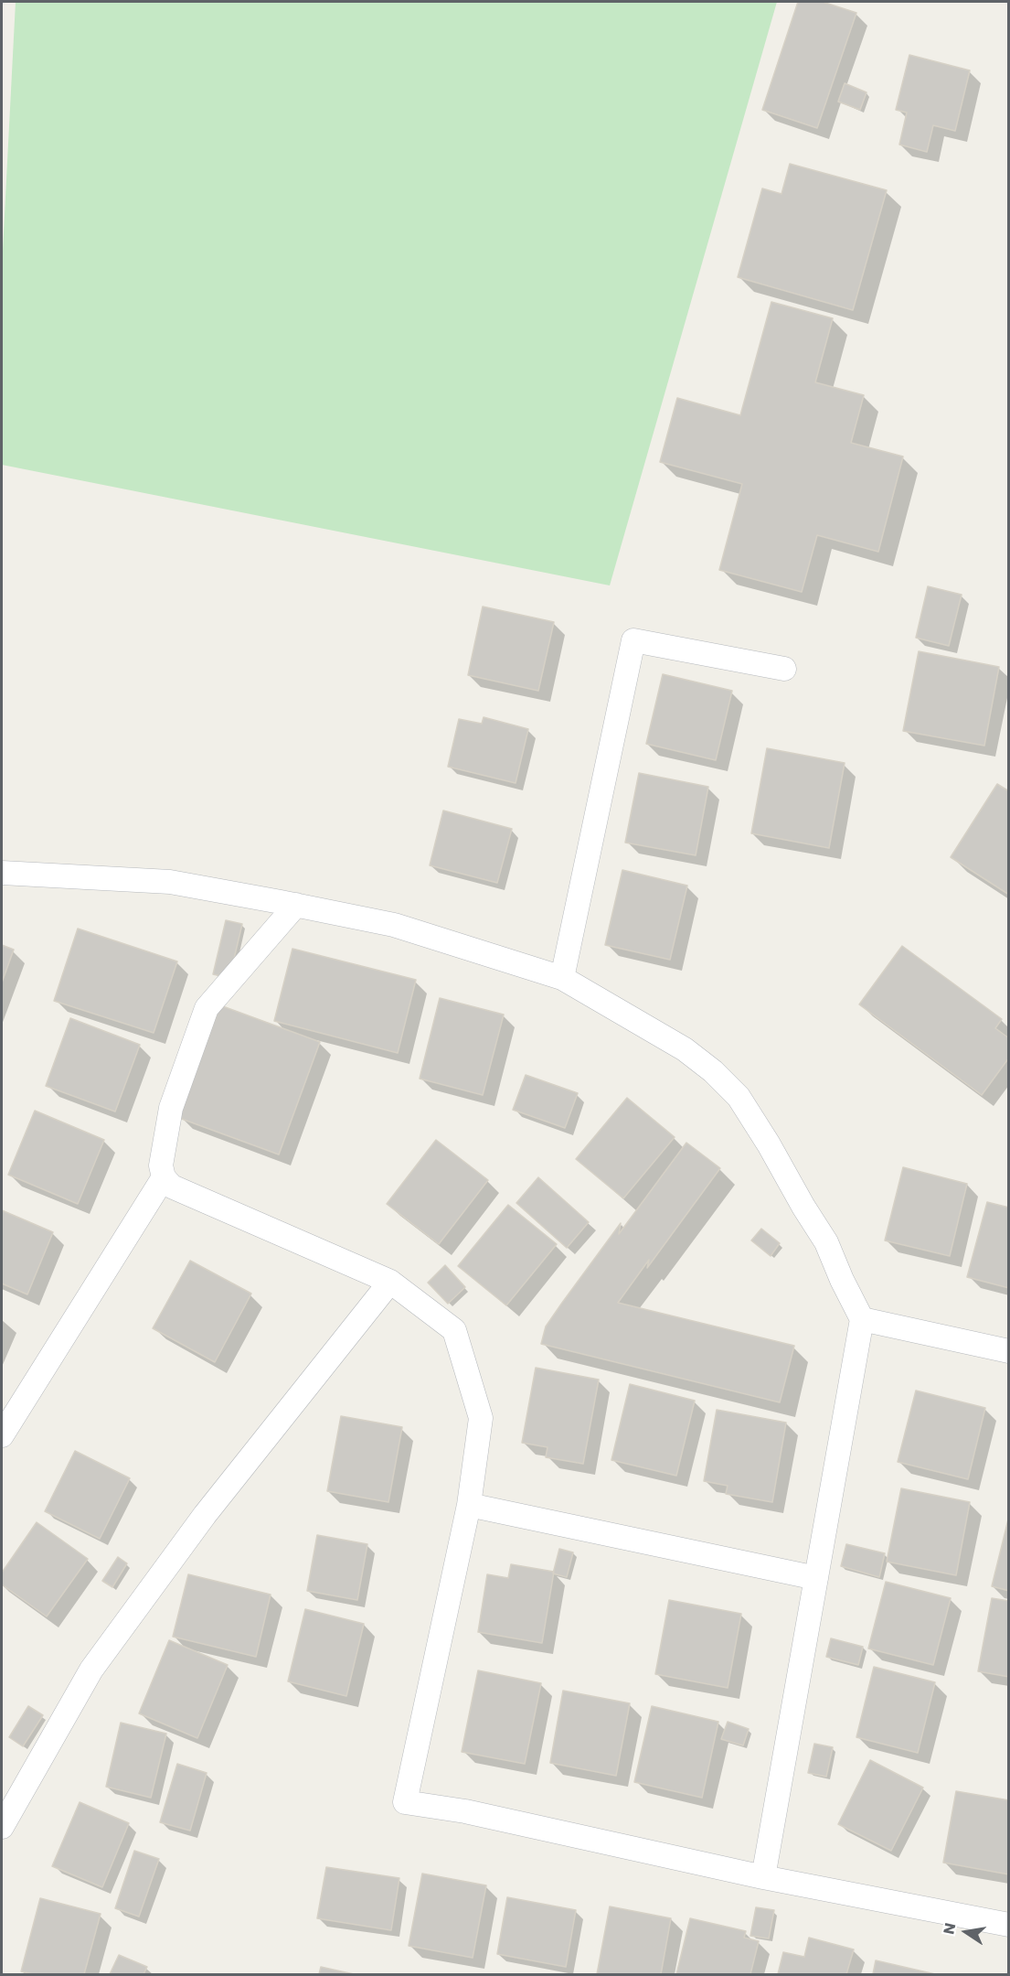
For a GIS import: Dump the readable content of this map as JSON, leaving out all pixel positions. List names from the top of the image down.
{
  "north": "left"
}
